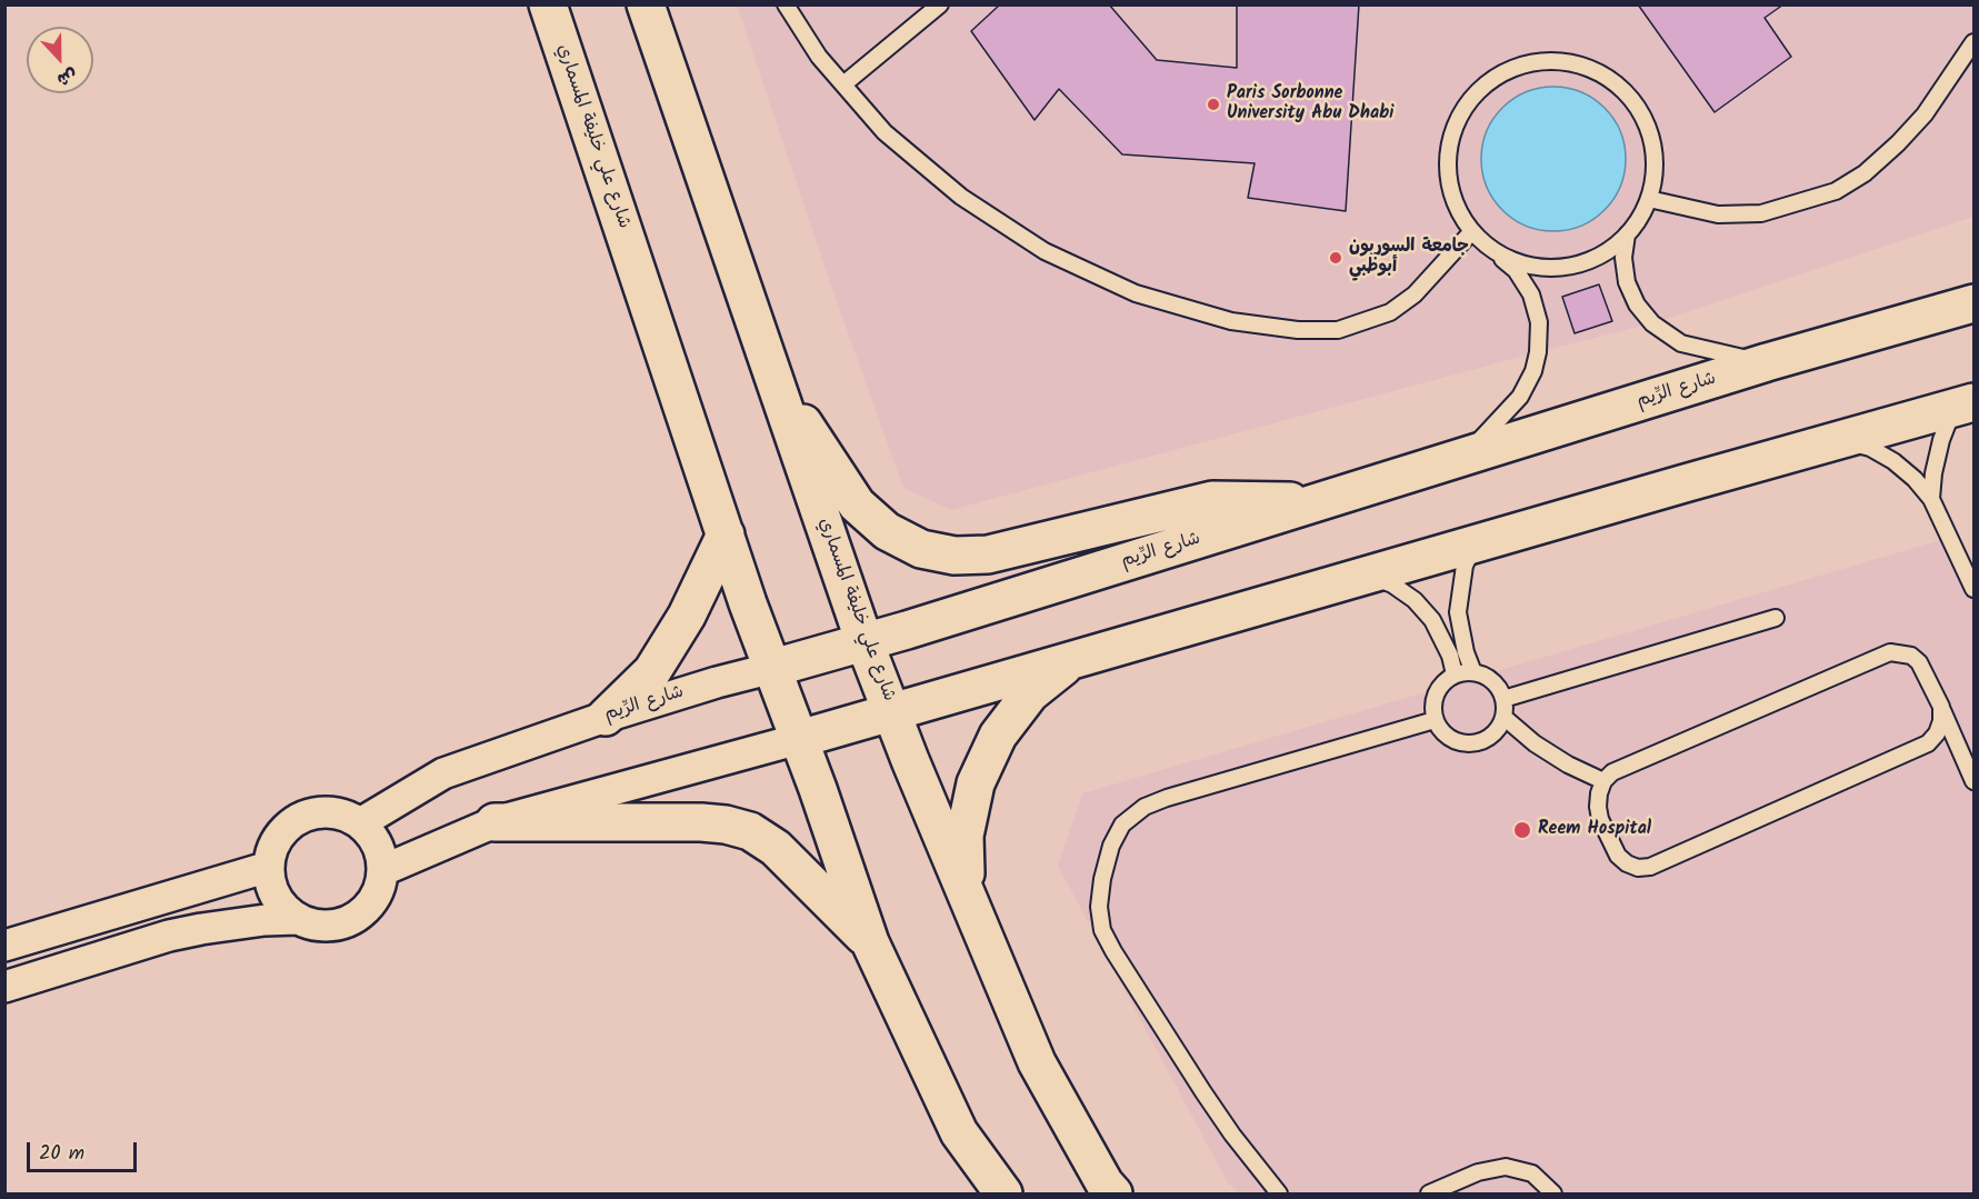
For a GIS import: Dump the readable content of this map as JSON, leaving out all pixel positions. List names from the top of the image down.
{
  "streets": {
    "street": ["شارع علي خليفة المسماري", "شارع الرِّيم"]
  },
  "crossings": [
    ["شارع علي خليفة المسماري", "شارع الرِّيم"]
  ],
  "places": ["Paris Sorbonne University Abu Dhabi", "جامعة السوربون أبوظبي", "Reem Hospital"],
  "scale_bar": "20 m",
  "north": "bottom"
}
